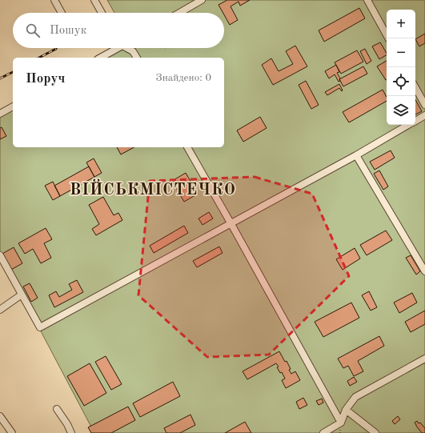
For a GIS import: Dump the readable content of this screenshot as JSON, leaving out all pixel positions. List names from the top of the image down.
{
  "districts": ["ВІЙСЬКМІСТЕЧКО"],
  "page": {
    "map_buttons": ["+", "−"],
    "search": "Пошук",
    "heading": ["Поруч", "Знайдено: 0"]
  }
}
